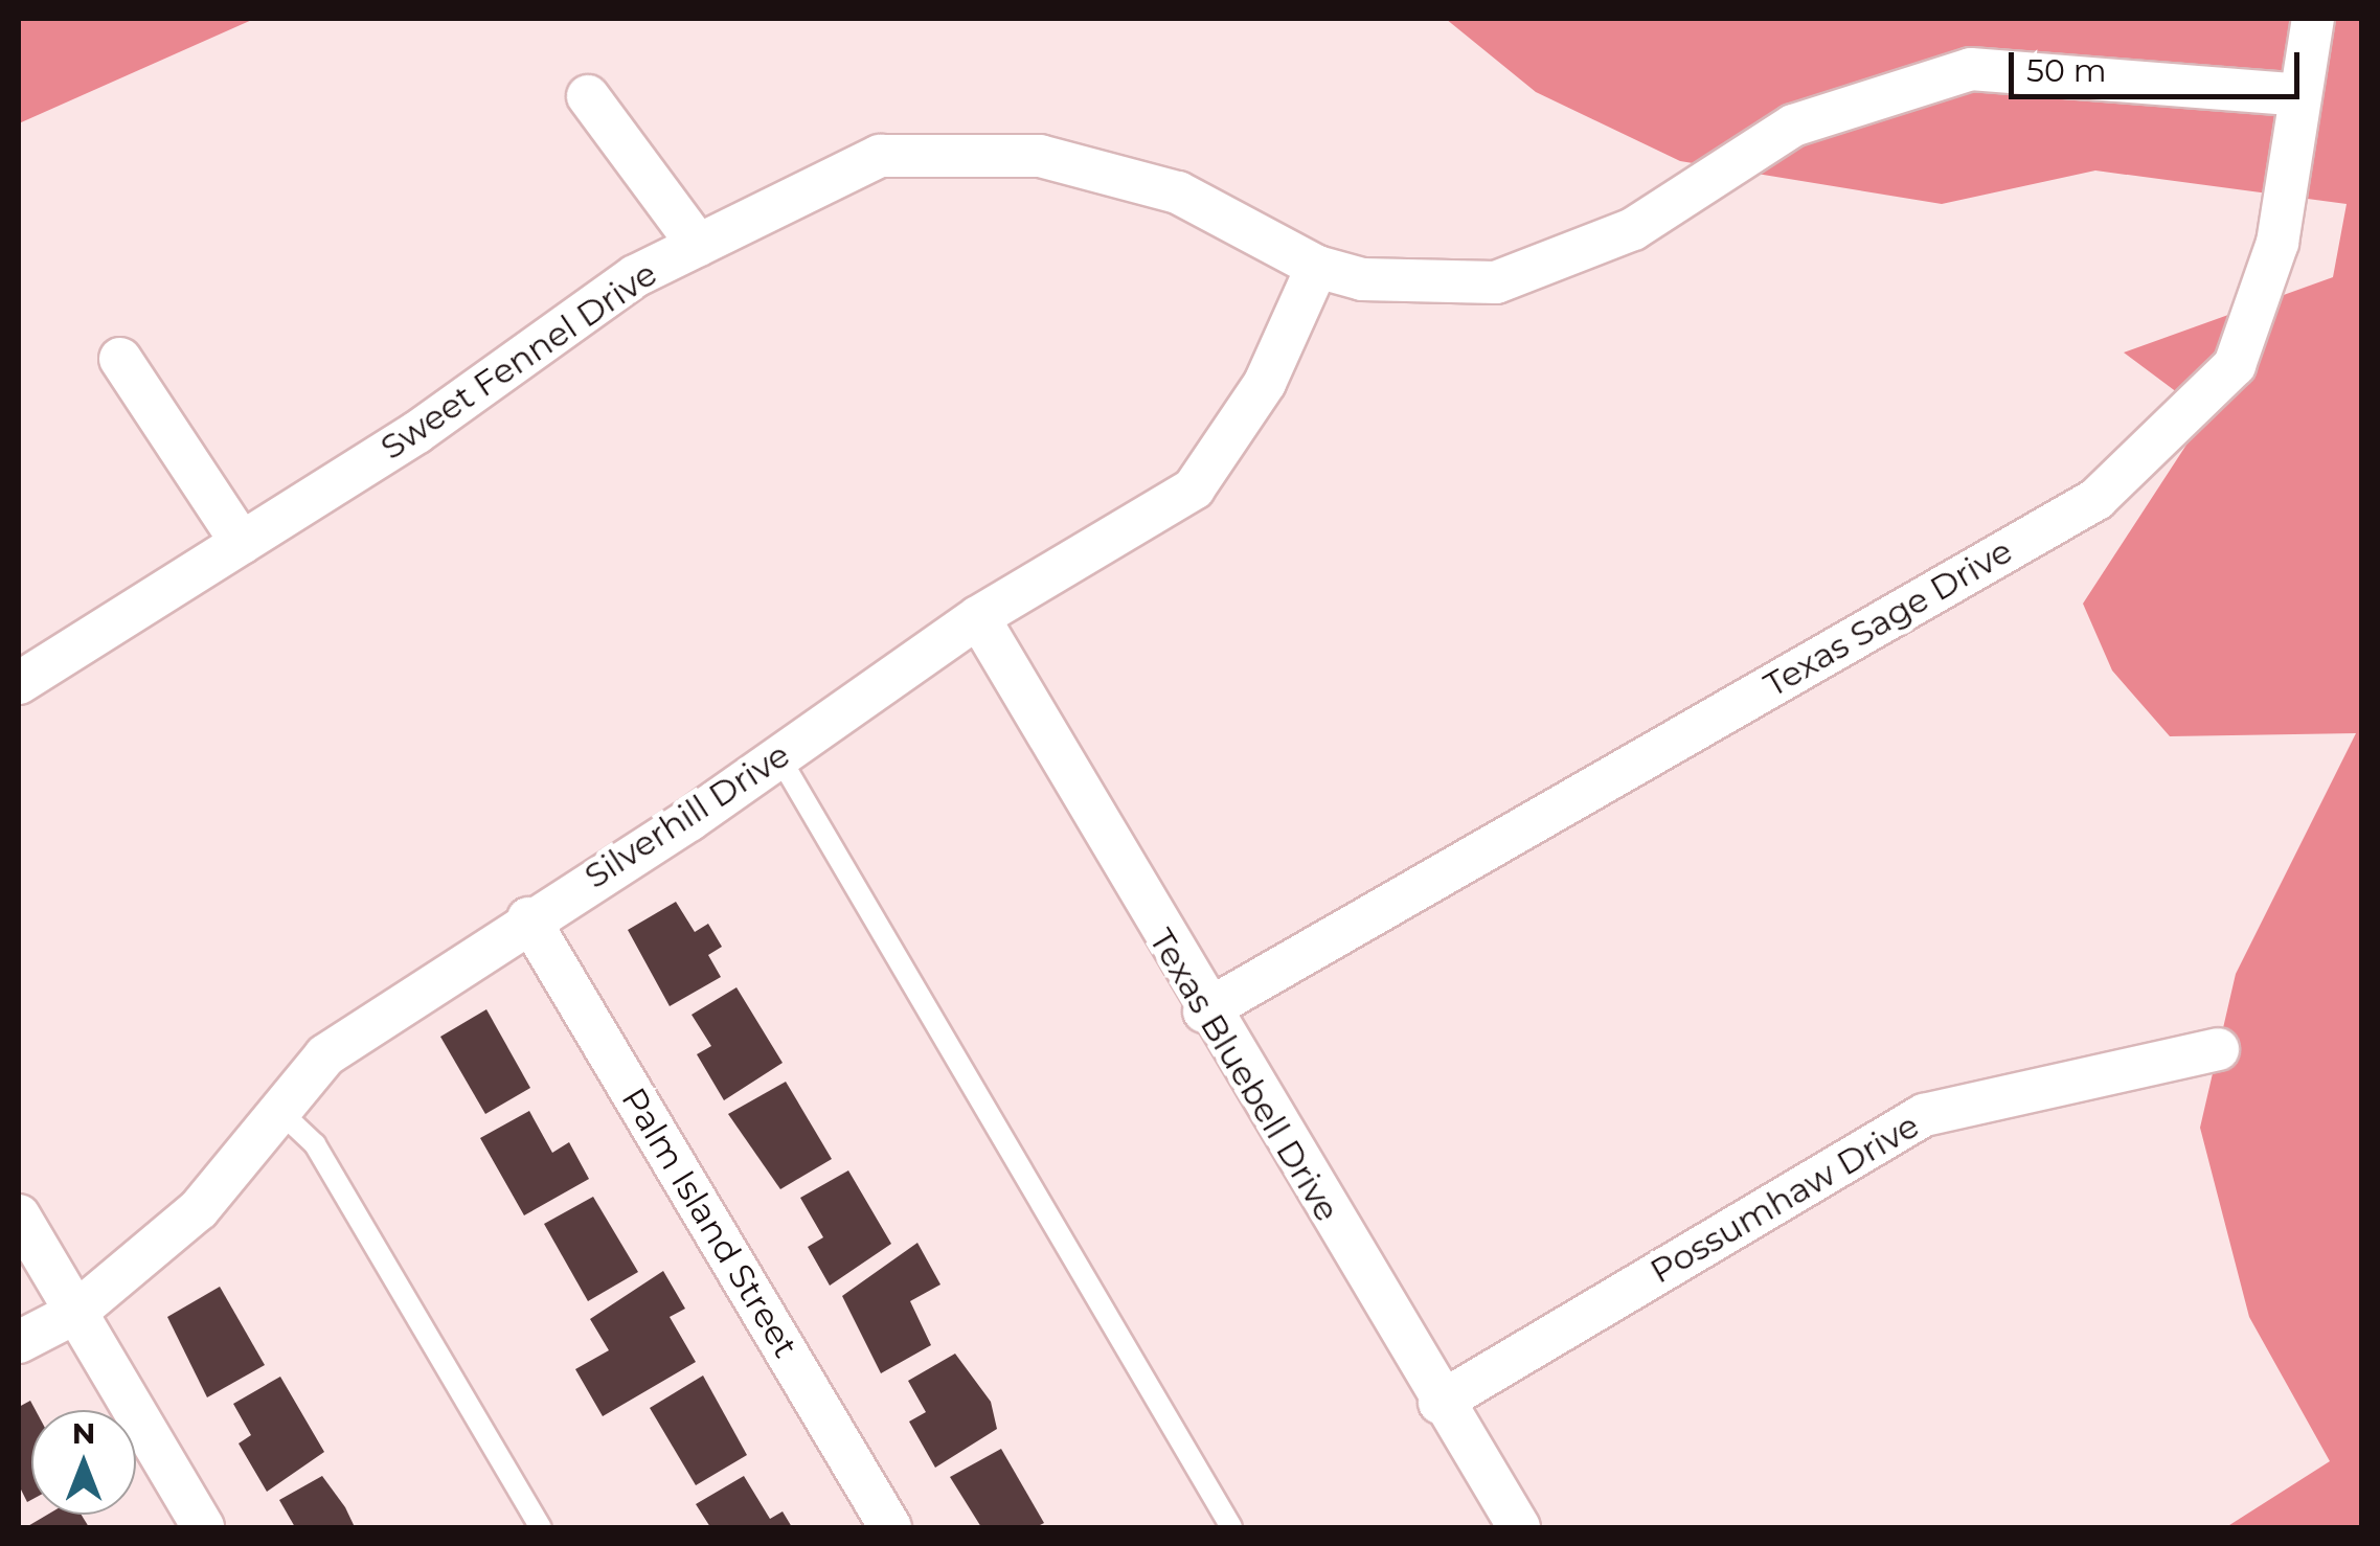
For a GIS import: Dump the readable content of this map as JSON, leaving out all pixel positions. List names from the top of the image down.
{
  "streets": {
    "street": [
      "Sweet Fennel Drive",
      "Texas Sage Drive",
      "Silverhill Drive",
      "Texas Bluebell Drive",
      "Possumhaw Drive",
      "Palm Island Street"
    ]
  },
  "crossings": [
    ["Sweet Fennel Drive", "Texas Sage Drive"],
    ["Sweet Fennel Drive", "Silverhill Drive"],
    ["Texas Sage Drive", "Texas Bluebell Drive"],
    ["Silverhill Drive", "Texas Bluebell Drive"],
    ["Silverhill Drive", "Palm Island Street"],
    ["Texas Bluebell Drive", "Possumhaw Drive"]
  ],
  "scale_bar": "50 m",
  "north": "top"
}
